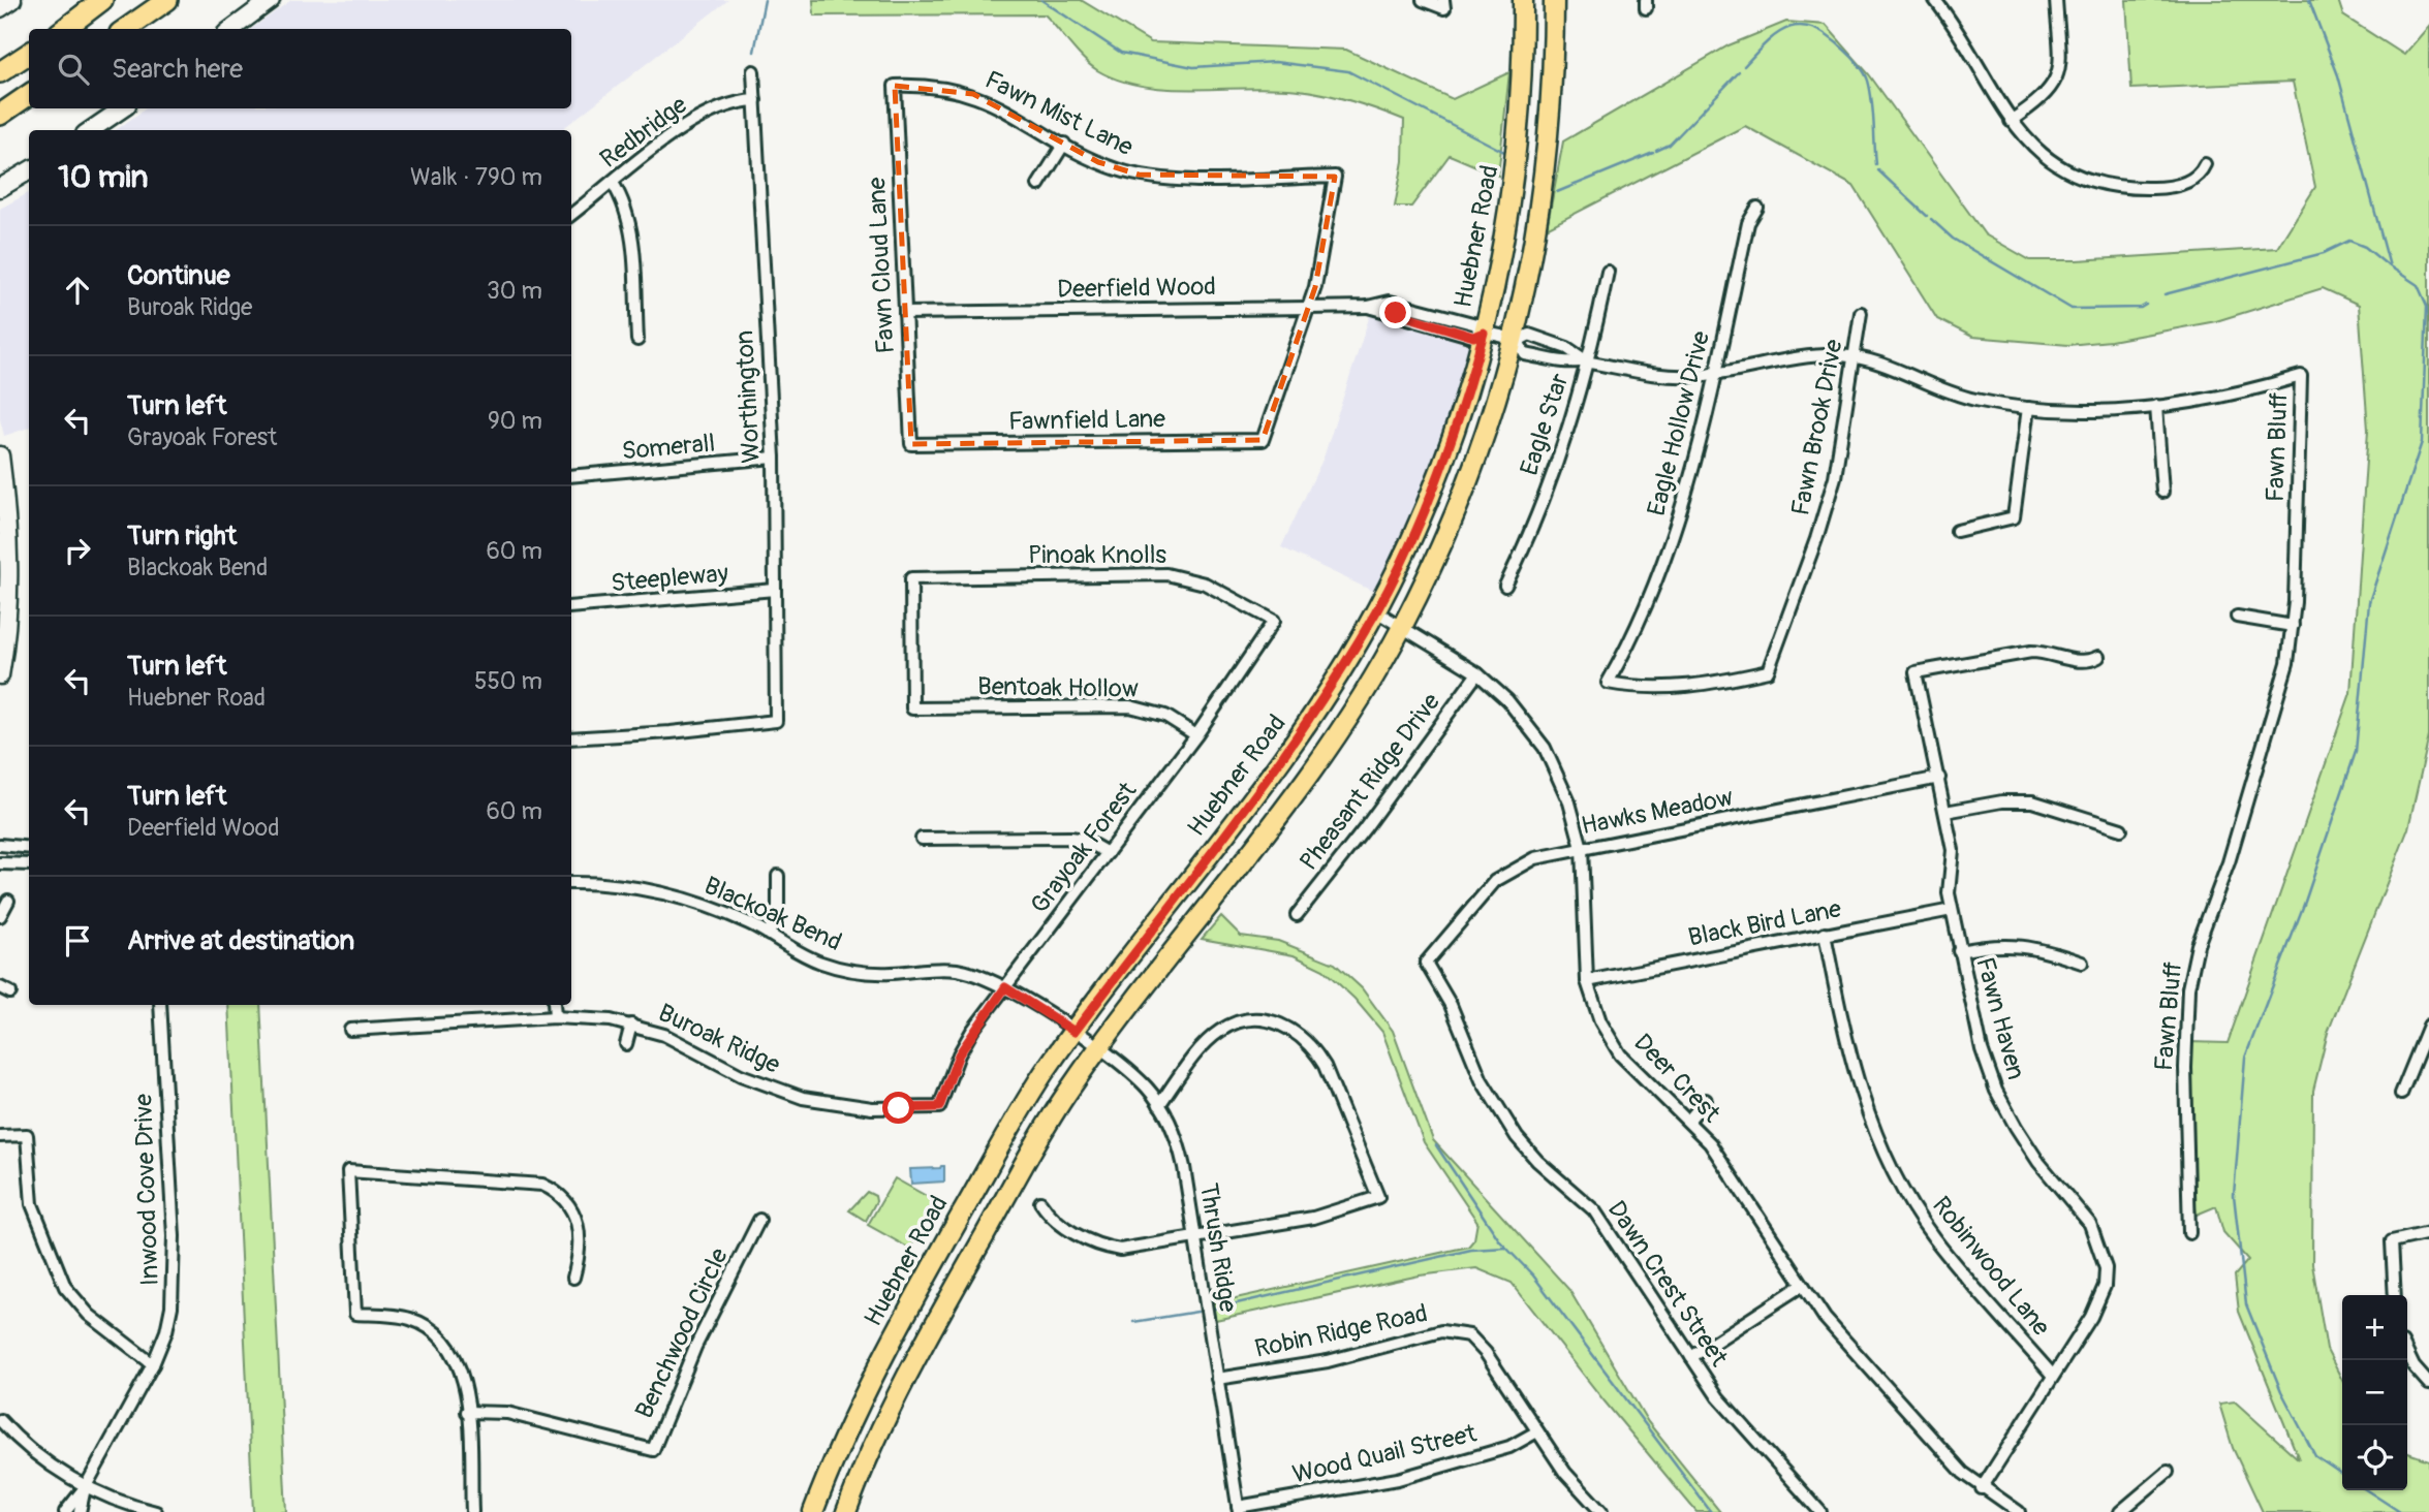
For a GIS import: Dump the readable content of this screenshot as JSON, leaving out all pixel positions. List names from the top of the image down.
{
  "streets": {
    "main road": ["Huebner Road"],
    "street": [
      "Fawn Mist Lane",
      "Redbridge",
      "Fawn Cloud Lane",
      "Deerfield Wood",
      "Worthington",
      "Fawnfield Lane",
      "Eagle Hollow Drive",
      "Eagle Star",
      "Fawn Brook Drive",
      "Somerall",
      "Fawn Bluff",
      "Pinoak Knolls",
      "Steepleway",
      "Bentoak Hollow",
      "Pheasant Ridge Drive",
      "Hawks Meadow",
      "Grayoak Forest",
      "Blackoak Bend",
      "Black Bird Lane",
      "Fawn Haven",
      "Buroak Ridge",
      "Deer Crest",
      "Inwood Cove Drive",
      "Thrush Ridge",
      "Robinwood Lane",
      "Dawn Crest Street",
      "Robin Ridge Road",
      "Benchwood Circle",
      "Wood Quail Street"
    ]
  },
  "crossings": [
    ["Fawn Mist Lane", "Fawn Cloud Lane"],
    ["Fawn Mist Lane", "Deerfield Wood"],
    ["Fawn Mist Lane", "Fawnfield Lane"],
    ["Redbridge", "Worthington"],
    ["Huebner Road", "Deerfield Wood"],
    ["Huebner Road", "Blackoak Bend"],
    ["Huebner Road", "Deer Crest"],
    ["Huebner Road", "Thrush Ridge"],
    ["Fawn Cloud Lane", "Deerfield Wood"],
    ["Fawn Cloud Lane", "Fawnfield Lane"],
    ["Deerfield Wood", "Fawnfield Lane"],
    ["Worthington", "Somerall"],
    ["Worthington", "Steepleway"],
    ["Eagle Hollow Drive", "Fawn Brook Drive"],
    ["Eagle Hollow Drive", "Fawn Bluff"],
    ["Eagle Star", "Fawn Bluff"],
    ["Fawn Brook Drive", "Fawn Bluff"],
    ["Pinoak Knolls", "Bentoak Hollow"],
    ["Pinoak Knolls", "Grayoak Forest"],
    ["Bentoak Hollow", "Grayoak Forest"],
    ["Pheasant Ridge Drive", "Deer Crest"],
    ["Hawks Meadow", "Fawn Haven"],
    ["Hawks Meadow", "Deer Crest"],
    ["Hawks Meadow", "Dawn Crest Street"],
    ["Grayoak Forest", "Blackoak Bend"],
    ["Grayoak Forest", "Buroak Ridge"],
    ["Blackoak Bend", "Thrush Ridge"],
    ["Black Bird Lane", "Fawn Haven"],
    ["Black Bird Lane", "Deer Crest"],
    ["Black Bird Lane", "Robinwood Lane"],
    ["Fawn Haven", "Deer Crest"],
    ["Fawn Haven", "Robinwood Lane"],
    ["Thrush Ridge", "Robin Ridge Road"],
    ["Thrush Ridge", "Wood Quail Street"],
    ["Robin Ridge Road", "Wood Quail Street"]
  ],
  "page": {
    "search": "Search here",
    "heading": ["10 min", "Walk · 790 m"],
    "list": [
      ["Continue", "Buroak Ridge", "30 m"],
      ["Turn left", "Grayoak Forest", "90 m"],
      ["Turn right", "Blackoak Bend", "60 m"],
      ["Turn left", "Huebner Road", "550 m"],
      ["Turn left", "Deerfield Wood", "60 m"],
      "Arrive at destination"
    ],
    "map_buttons": ["+", "−"]
  }
}
